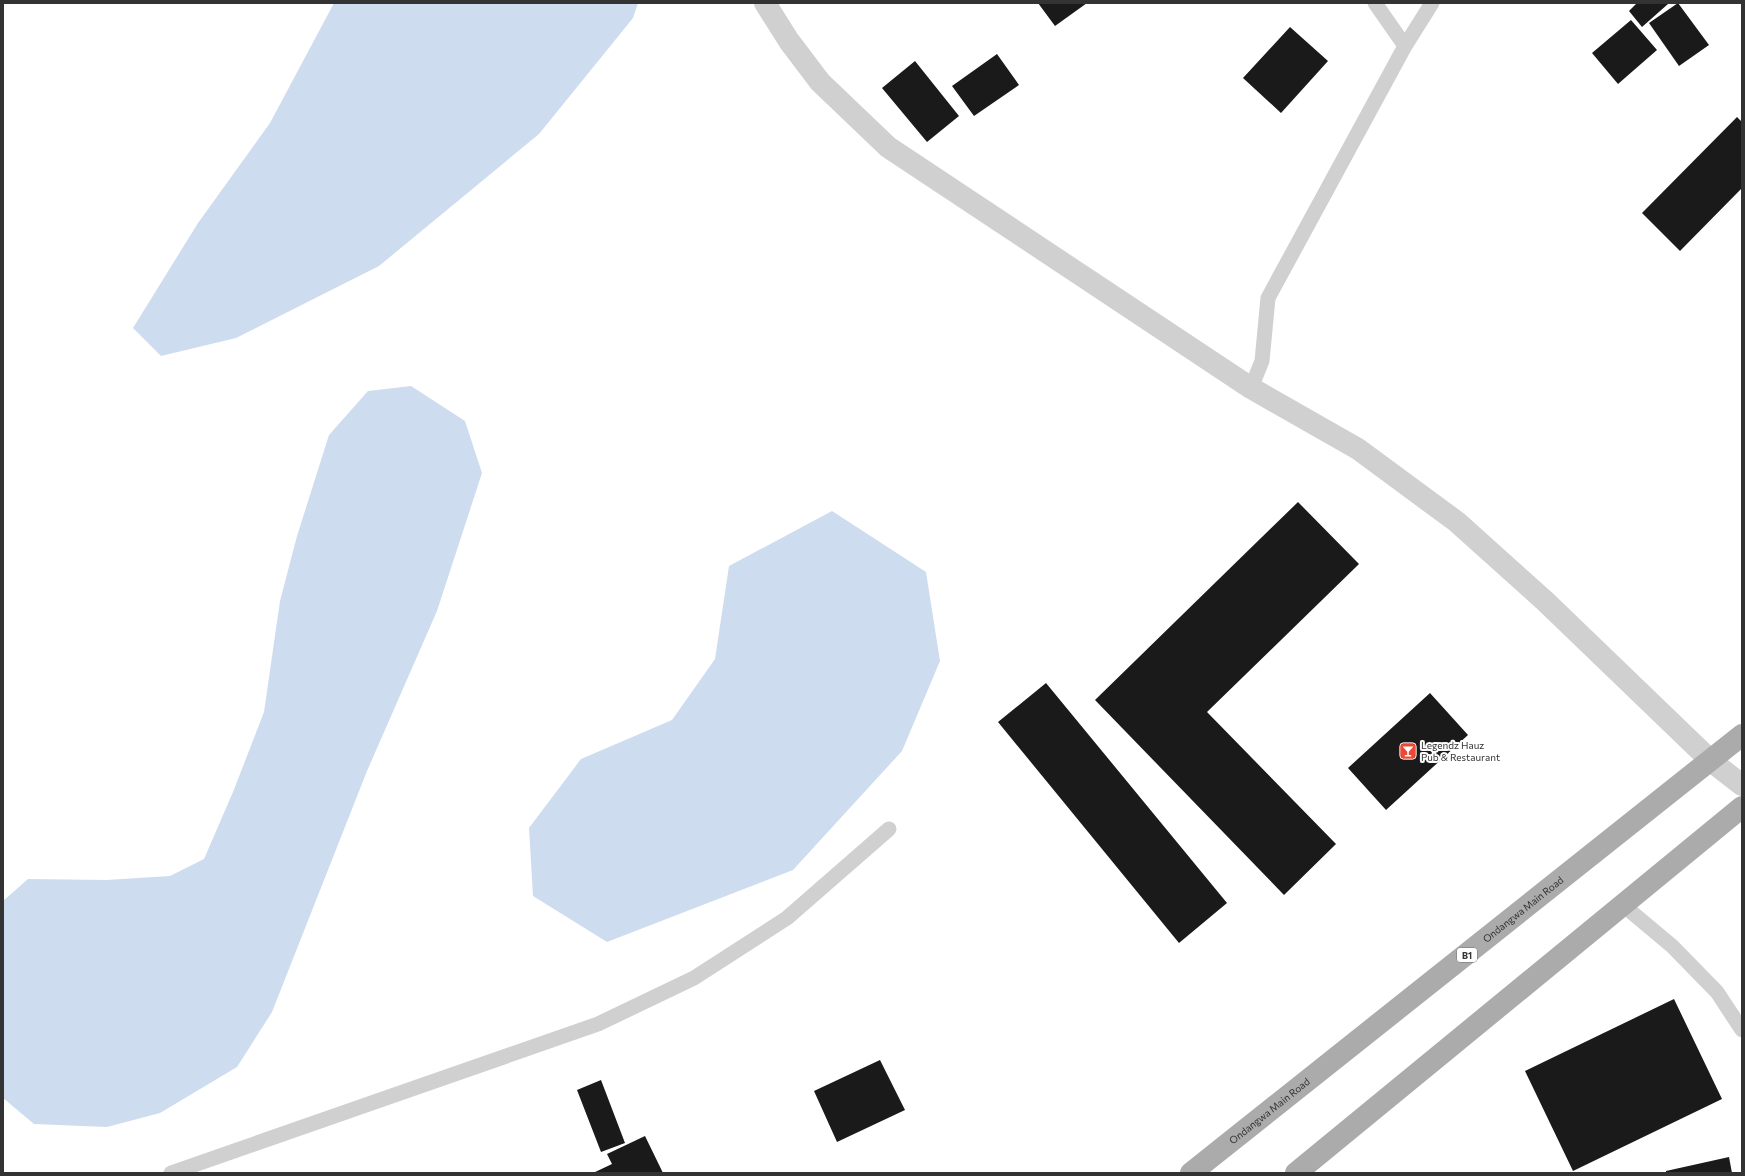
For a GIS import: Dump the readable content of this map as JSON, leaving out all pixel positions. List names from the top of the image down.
{
  "streets": {
    "main road": ["Ondangwa Main Road", "B1"]
  },
  "places": {
    "bar": ["Legendz Hauz Pub & Restaurant"]
  }
}
